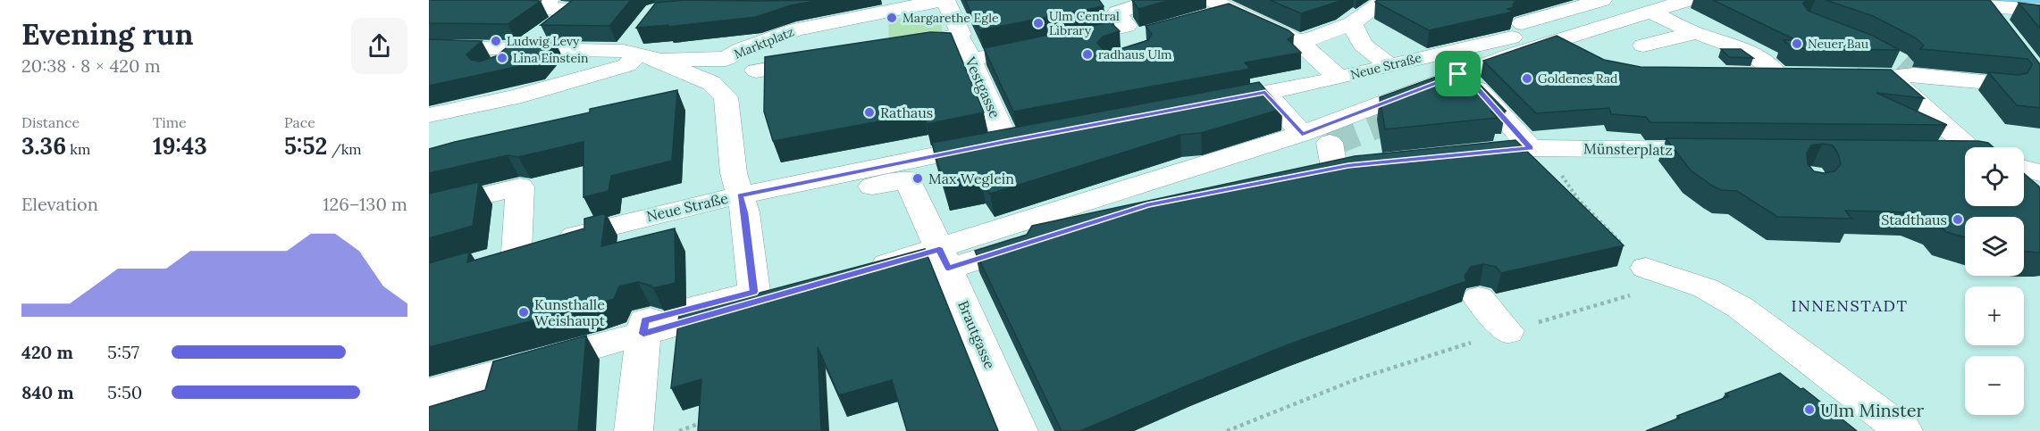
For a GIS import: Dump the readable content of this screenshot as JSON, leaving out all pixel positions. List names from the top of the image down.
{
  "streets": {
    "street": [
      "Marktplatz",
      "Neue Straße",
      "Vestgasse",
      "Münsterplatz",
      "Brautgasse"
    ]
  },
  "crossings": [
    ["Marktplatz", "Vestgasse"],
    ["Neue Straße", "Vestgasse"],
    ["Neue Straße", "Brautgasse"]
  ],
  "districts": ["INNENSTADT"],
  "places": [
    "Margarethe Egle",
    "Ulm Central Library",
    "Ludwig Levy",
    "Neuer Bau",
    "radhaus Ulm",
    "Lina Einstein",
    "Goldenes Rad",
    "Rathaus",
    "Max Weglein",
    "Stadthaus",
    "Kunsthalle Weishaupt",
    "Ulm Minster"
  ],
  "page": {
    "heading": ["Evening run", "20:38 · 8 × 420 m"],
    "stats": [
      ["Distance", "3.36 km"],
      ["Time", "19:43"],
      ["Pace", "5:52 /km"]
    ],
    "map_buttons": ["+", "−"],
    "chart": ["Elevation", "126–130 m"],
    "list": [
      {
        "name": "420 m",
        "note": "5:57"
      },
      {
        "name": "840 m",
        "note": "5:50"
      }
    ]
  }
}
